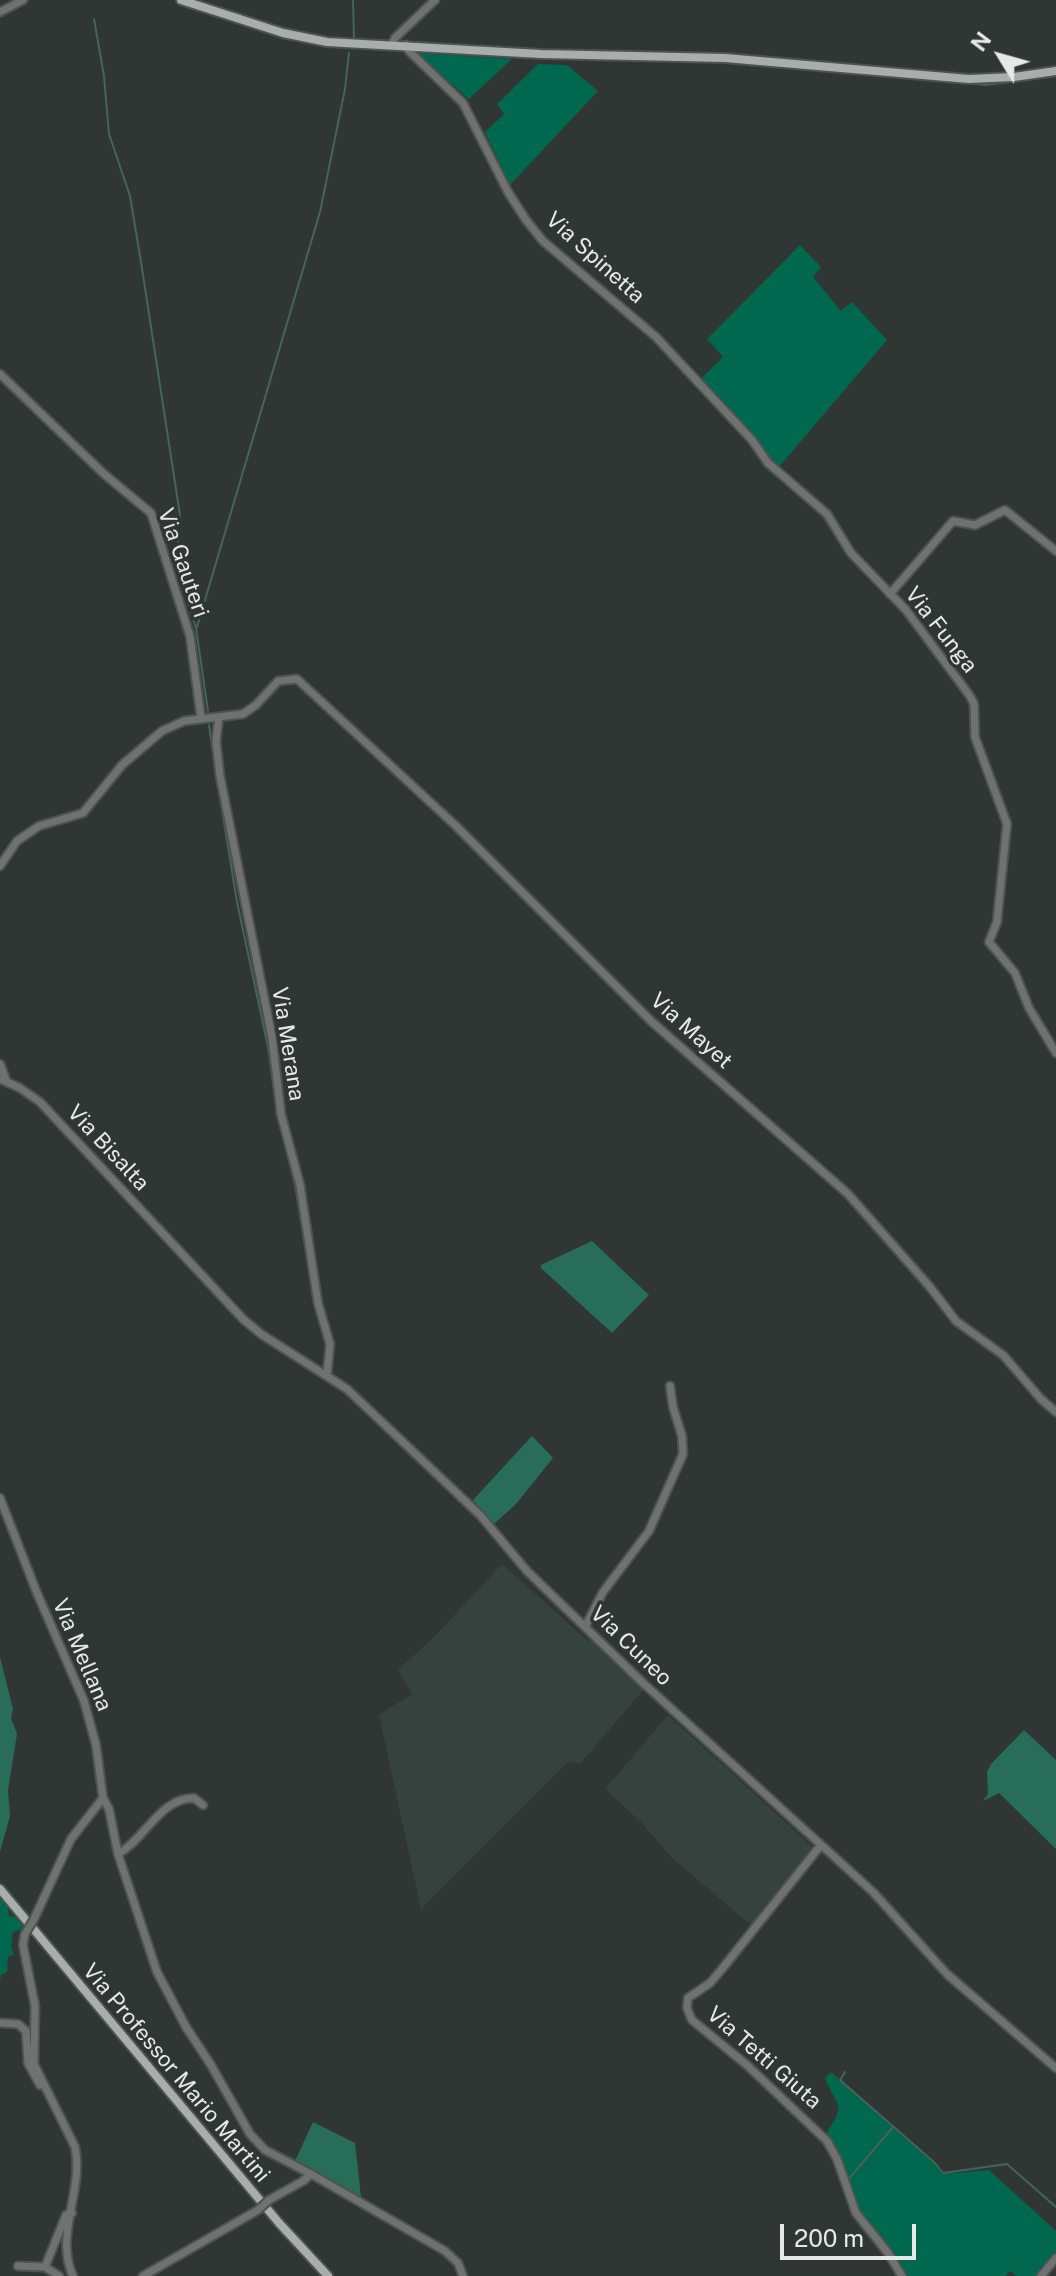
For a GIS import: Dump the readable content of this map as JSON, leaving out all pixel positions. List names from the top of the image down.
{
  "streets": {
    "main road": ["Via Professor Mario Martini"],
    "street": [
      "Via Spinetta",
      "Via Gauteri",
      "Via Funga",
      "Via Mayet",
      "Via Merana",
      "Via Bisalta",
      "Via Cuneo",
      "Via Mellana",
      "Via Tetti Giuta"
    ]
  },
  "crossings": [
    ["Via Spinetta", "Via Funga"],
    ["Via Mayet", "Via Merana"],
    ["Via Merana", "Via Cuneo"],
    ["Via Bisalta", "Via Cuneo"],
    ["Via Cuneo", "Via Tetti Giuta"]
  ],
  "scale_bar": "200 m",
  "north": "top left"
}
